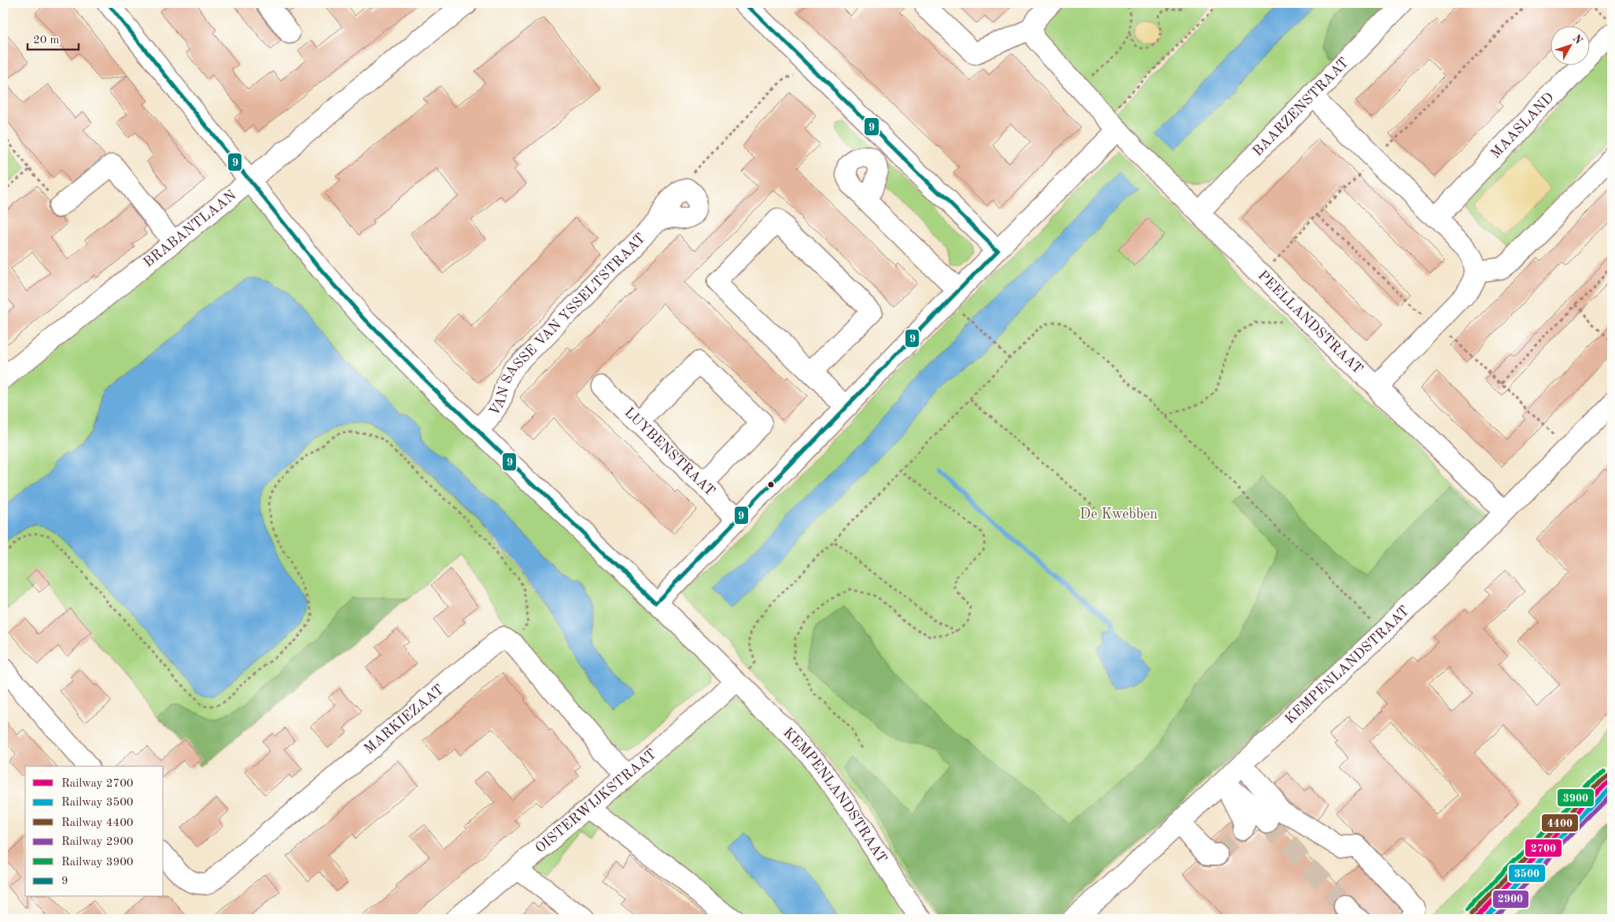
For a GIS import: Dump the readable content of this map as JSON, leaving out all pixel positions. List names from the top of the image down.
{
  "streets": {
    "street": [
      "BAARZENSTRAAT",
      "MAASLAND",
      "BRABANTLAAN",
      "PEELLANDSTRAAT",
      "VAN SASSE VAN YSSELTSTRAAT",
      "LUYBENSTRAAT",
      "KEMPENLANDSTRAAT",
      "MARKIEZAAT",
      "OISTERWIJKSTRAAT"
    ]
  },
  "crossings": [
    ["BAARZENSTRAAT", "PEELLANDSTRAAT"],
    ["BRABANTLAAN", "KEMPENLANDSTRAAT"],
    ["PEELLANDSTRAAT", "KEMPENLANDSTRAAT"],
    ["VAN SASSE VAN YSSELTSTRAAT", "KEMPENLANDSTRAAT"],
    ["KEMPENLANDSTRAAT", "OISTERWIJKSTRAAT"]
  ],
  "parks": ["De Kwebben"],
  "lines": [
    "transit line 9",
    "rail line 3900",
    "rail line 4400",
    "rail line 2700",
    "rail line 3500",
    "rail line 2900"
  ],
  "legend": [
    "Railway 2700",
    "Railway 3500",
    "Railway 4400",
    "Railway 2900",
    "Railway 3900",
    "9"
  ],
  "scale_bar": "20 m",
  "north": "top right"
}
